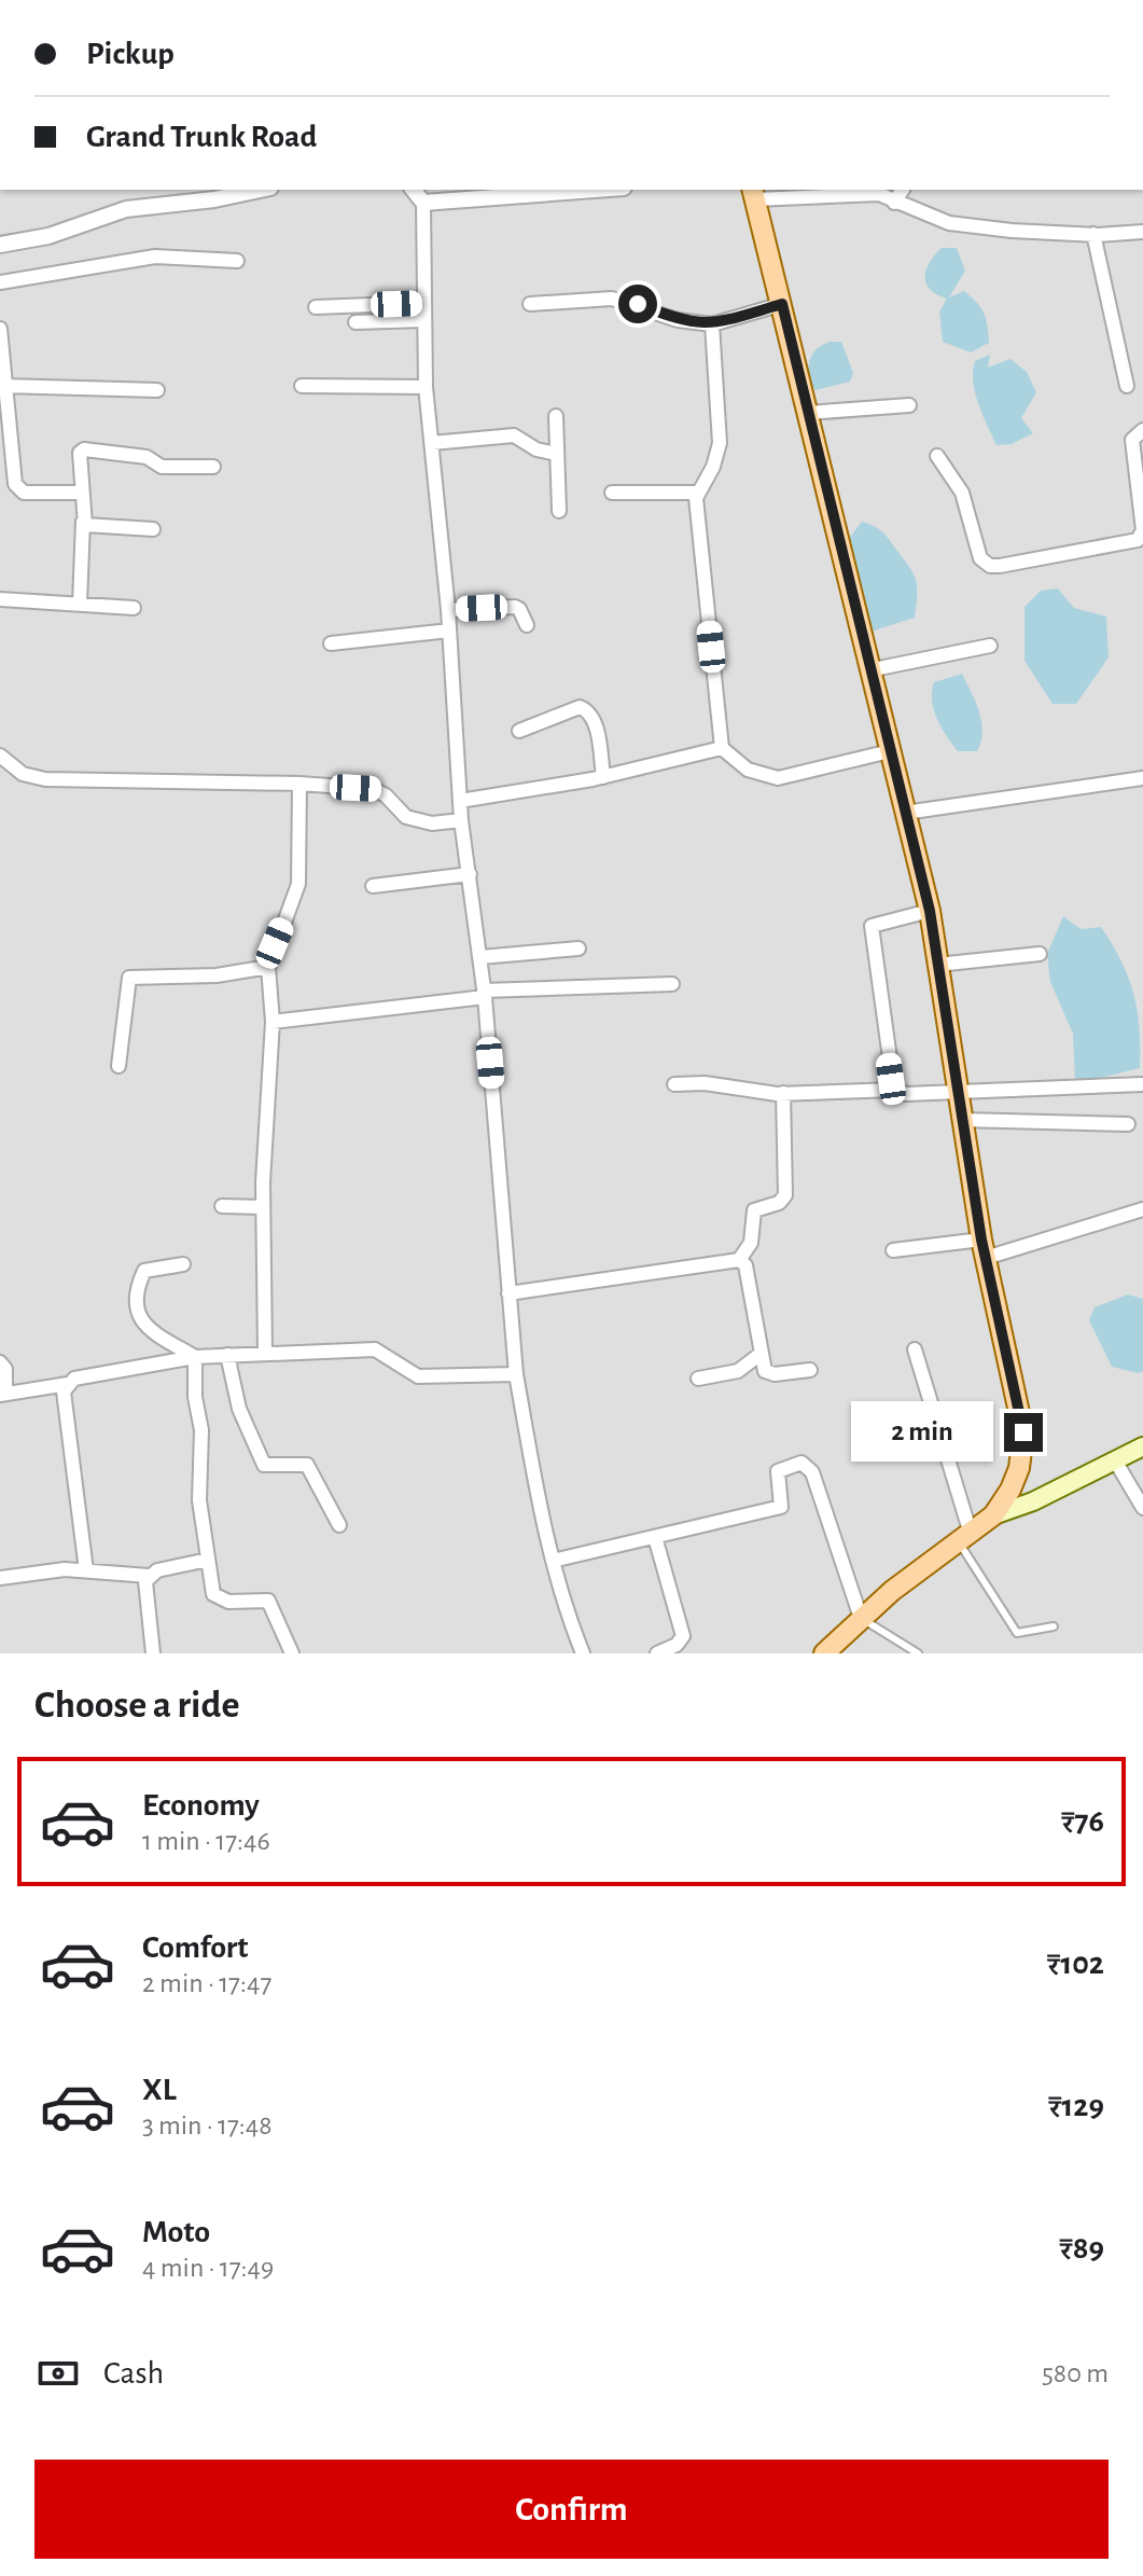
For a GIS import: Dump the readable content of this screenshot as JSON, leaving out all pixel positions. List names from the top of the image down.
{
  "page": {
    "banner": ["Pickup", "Grand Trunk Road"],
    "bubble": "2 min",
    "heading": "Choose a ride",
    "list": [
      {
        "name": "Economy",
        "note": "1 min · 17:46",
        "value": "₹76"
      },
      {
        "name": "Comfort",
        "note": "2 min · 17:47",
        "value": "₹102"
      },
      {
        "name": "XL",
        "note": "3 min · 17:48",
        "value": "₹129"
      },
      {
        "name": "Moto",
        "note": "4 min · 17:49",
        "value": "₹89"
      }
    ],
    "pay": ["Cash", "580 m"],
    "buttons": "Confirm"
  }
}
